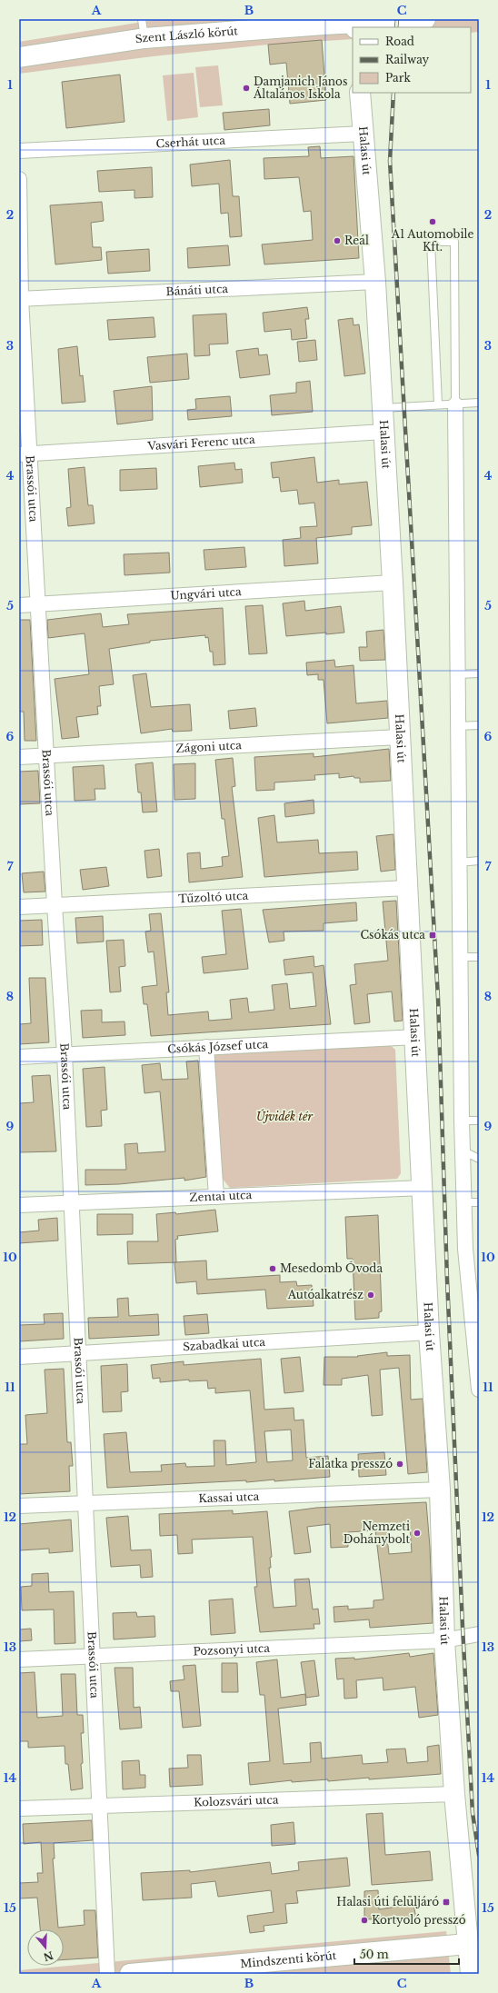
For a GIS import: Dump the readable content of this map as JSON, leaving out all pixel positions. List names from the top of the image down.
{
  "streets": {
    "main road": ["Szent László körút", "Halasi út", "Mindszenti körút"],
    "street": [
      "Cserhát utca",
      "Bánáti utca",
      "Vasvári Ferenc utca",
      "Brassói utca",
      "Ungvári utca",
      "Zágoni utca",
      "Tűzoltó utca",
      "Csókás József utca",
      "Zentai utca",
      "Szabadkai utca",
      "Kassai utca",
      "Pozsonyi utca",
      "Kolozsvári utca"
    ]
  },
  "crossings": [
    ["Cserhát utca", "Halasi út"],
    ["Halasi út", "Bánáti utca"],
    ["Halasi út", "Vasvári Ferenc utca"],
    ["Halasi út", "Ungvári utca"],
    ["Halasi út", "Zágoni utca"],
    ["Halasi út", "Tűzoltó utca"],
    ["Halasi út", "Csókás József utca"],
    ["Halasi út", "Zentai utca"],
    ["Halasi út", "Szabadkai utca"],
    ["Halasi út", "Kassai utca"],
    ["Halasi út", "Pozsonyi utca"],
    ["Halasi út", "Kolozsvári utca"],
    ["Halasi út", "Mindszenti körút"],
    ["Bánáti utca", "Brassói utca"],
    ["Vasvári Ferenc utca", "Brassói utca"],
    ["Brassói utca", "Ungvári utca"],
    ["Brassói utca", "Zágoni utca"],
    ["Brassói utca", "Tűzoltó utca"],
    ["Brassói utca", "Csókás József utca"],
    ["Brassói utca", "Zentai utca"],
    ["Brassói utca", "Szabadkai utca"],
    ["Brassói utca", "Kassai utca"],
    ["Brassói utca", "Pozsonyi utca"],
    ["Brassói utca", "Kolozsvári utca"]
  ],
  "parks": ["Újvidék tér"],
  "places": {
    "other": [
      "Damjanich János Általános Iskola",
      "A1 Automobile Kft.",
      "Reál",
      "Mesedomb Óvoda",
      "Autóalkatrész",
      "Falatka presszó",
      "Nemzeti Dohánybolt",
      "Kortyoló presszó"
    ],
    "transit": ["Csókás utca", "Halasi úti felüljáró"]
  },
  "legend": ["Road", "Railway", "Park"],
  "scale_bar": "50 m",
  "north": "bottom",
  "grid": {
    "columns": ["A", "B", "C"],
    "rows": [
      "1",
      "2",
      "3",
      "4",
      "5",
      "6",
      "7",
      "8",
      "9",
      "10",
      "11",
      "12",
      "13",
      "14",
      "15"
    ]
  }
}
